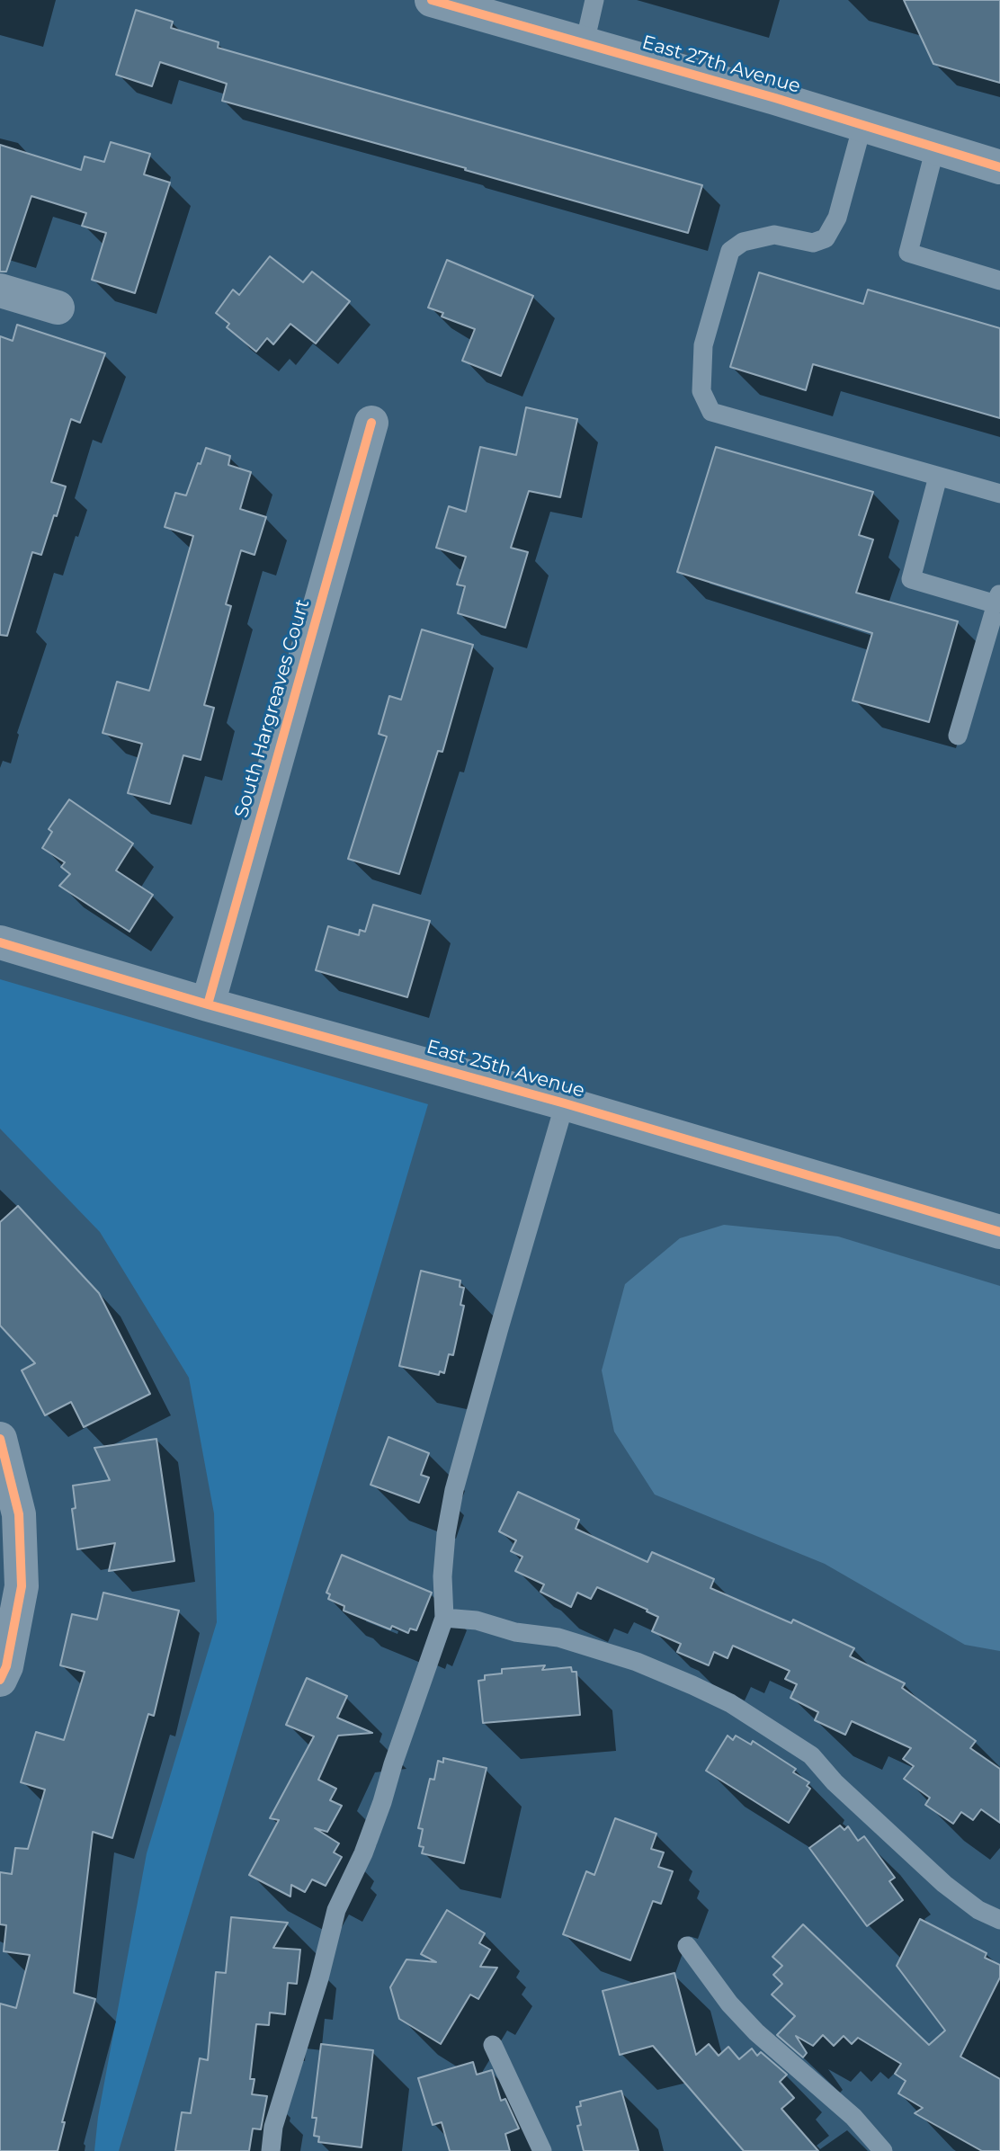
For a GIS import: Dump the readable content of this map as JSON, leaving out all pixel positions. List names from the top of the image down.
{
  "streets": {
    "street": ["East 27th Avenue", "South Hargreaves Court", "East 25th Avenue"]
  },
  "crossings": [
    ["South Hargreaves Court", "East 25th Avenue"]
  ]
}
